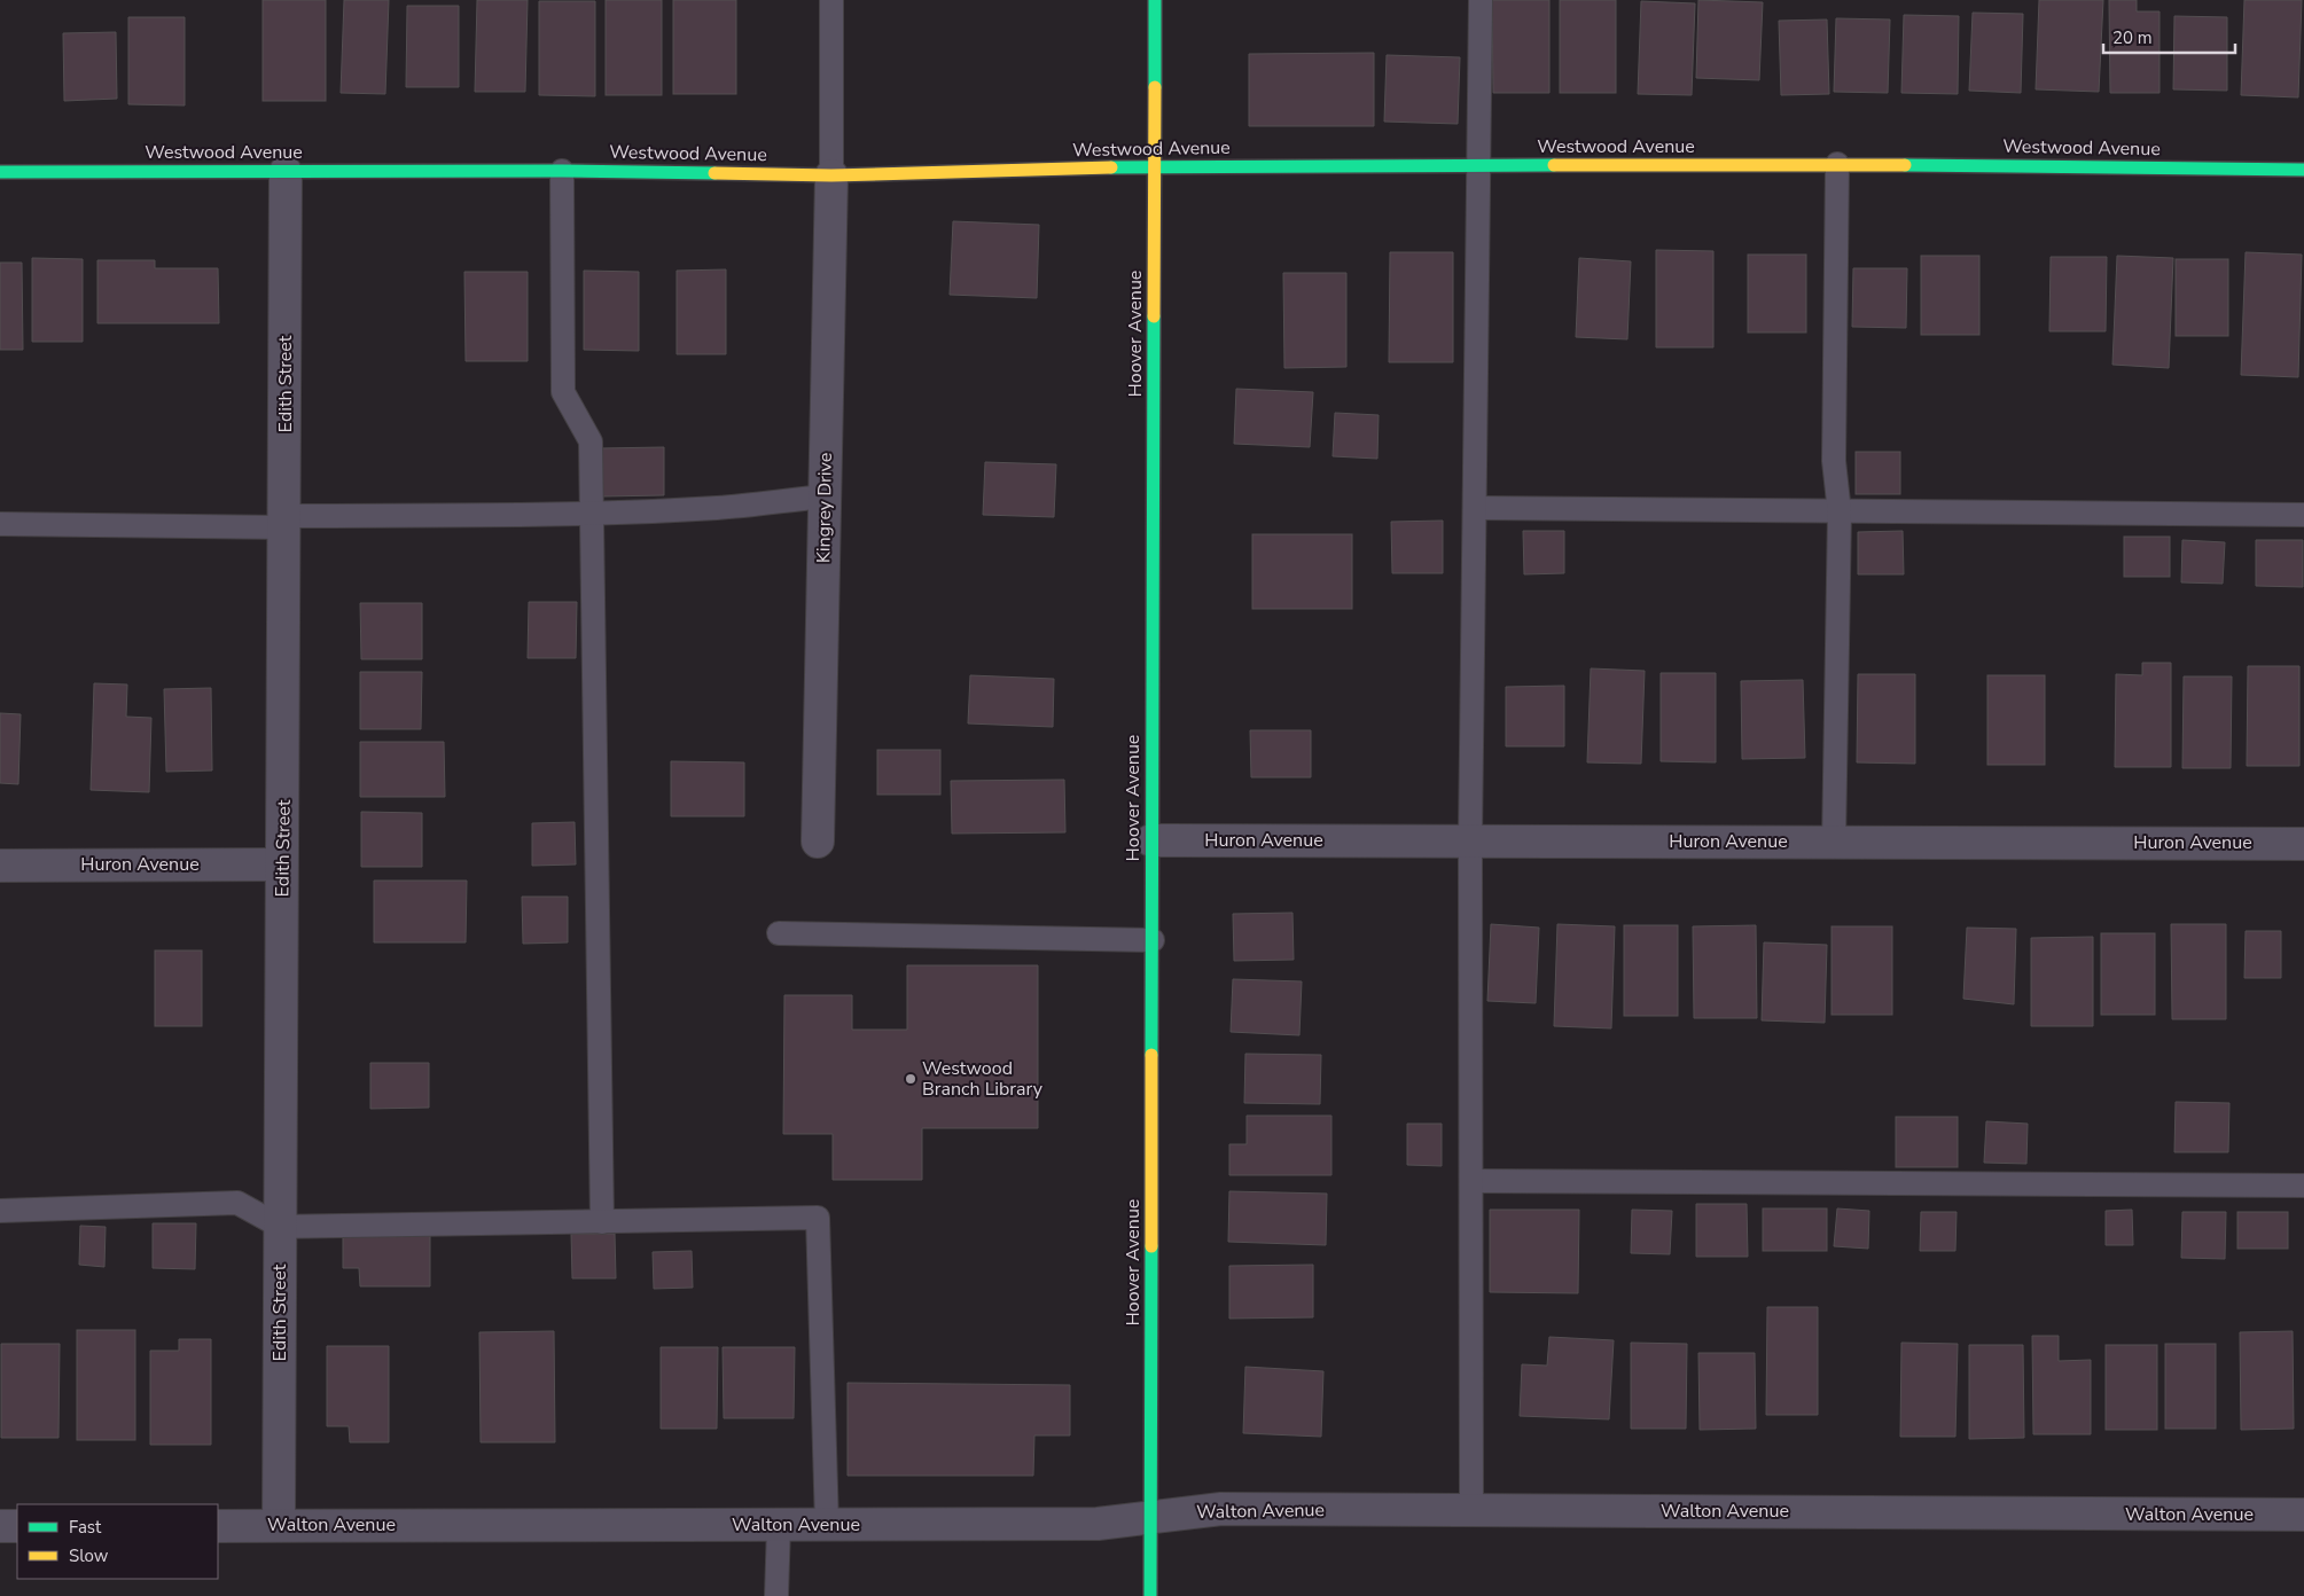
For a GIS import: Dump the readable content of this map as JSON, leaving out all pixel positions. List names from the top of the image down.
{
  "streets": {
    "street": [
      "Westwood Avenue",
      "Hoover Avenue",
      "Edith Street",
      "Kingrey Drive",
      "Huron Avenue",
      "Walton Avenue"
    ]
  },
  "crossings": [
    ["Westwood Avenue", "Hoover Avenue"],
    ["Westwood Avenue", "Edith Street"],
    ["Westwood Avenue", "Kingrey Drive"],
    ["Hoover Avenue", "Huron Avenue"],
    ["Hoover Avenue", "Walton Avenue"],
    ["Edith Street", "Huron Avenue"],
    ["Edith Street", "Walton Avenue"]
  ],
  "places": ["Westwood Branch Library"],
  "legend": ["Fast", "Slow"],
  "scale_bar": "20 m"
}
